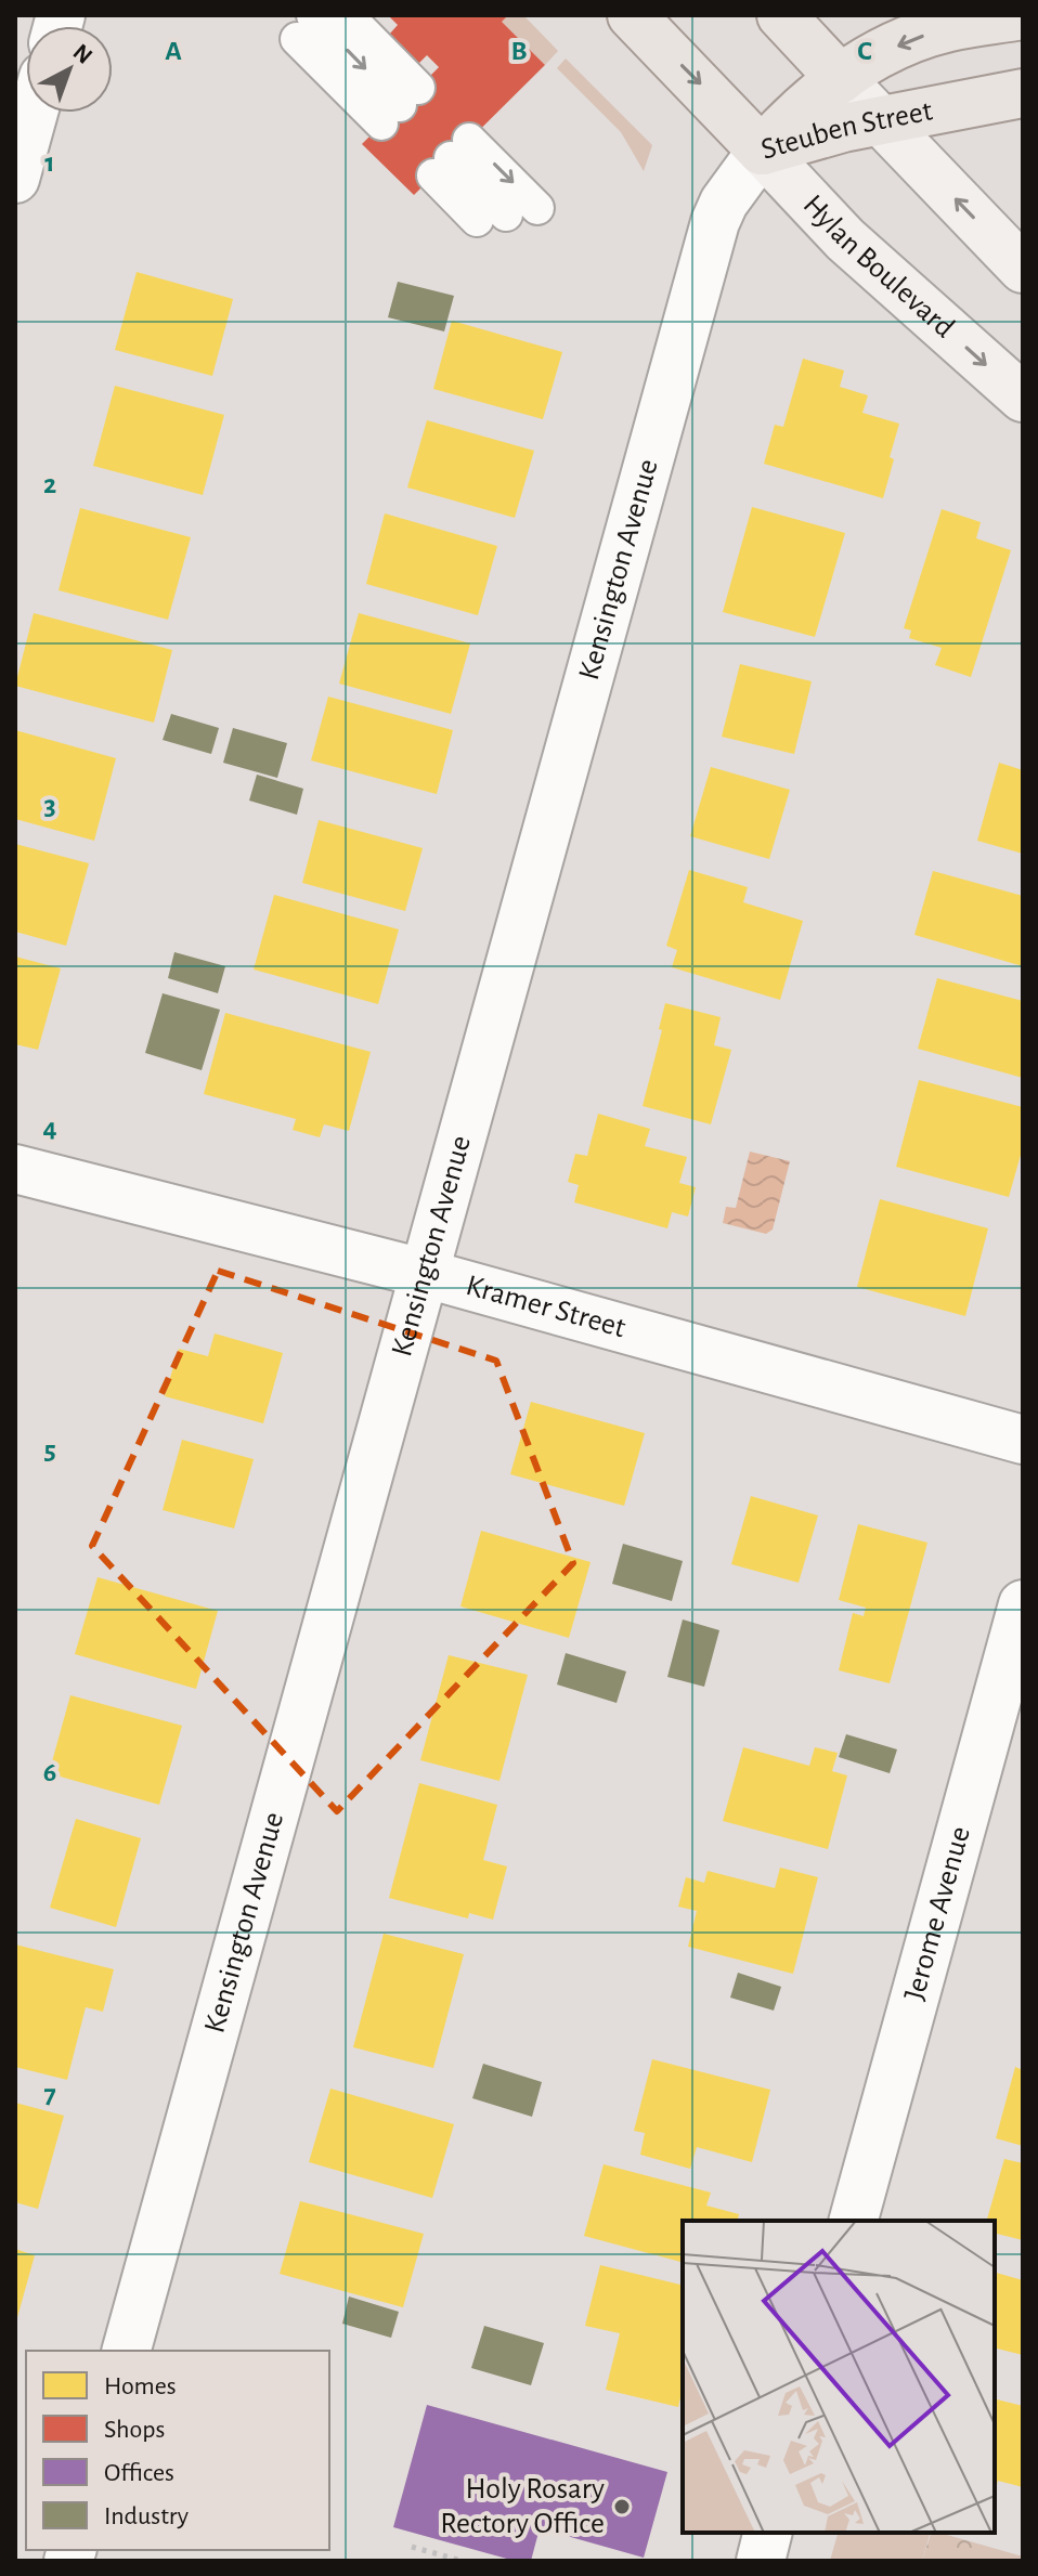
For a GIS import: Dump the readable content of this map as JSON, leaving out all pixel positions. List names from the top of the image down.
{
  "streets": {
    "main road": ["Steuben Street", "Hylan Boulevard"],
    "street": ["Kensington Avenue", "Kramer Street", "Jerome Avenue"]
  },
  "crossings": [
    ["Steuben Street", "Hylan Boulevard"],
    ["Steuben Street", "Kensington Avenue"],
    ["Hylan Boulevard", "Kensington Avenue"],
    ["Kensington Avenue", "Kramer Street"]
  ],
  "one_way": ["Hylan Boulevard"],
  "places": ["Holy Rosary Rectory Office"],
  "legend": [
    "Homes",
    "Shops",
    "Offices",
    "Industry"
  ],
  "north": "top right",
  "grid": {
    "columns": ["A", "B", "C"],
    "rows": [
      "1",
      "2",
      "3",
      "4",
      "5",
      "6",
      "7"
    ]
  }
}
